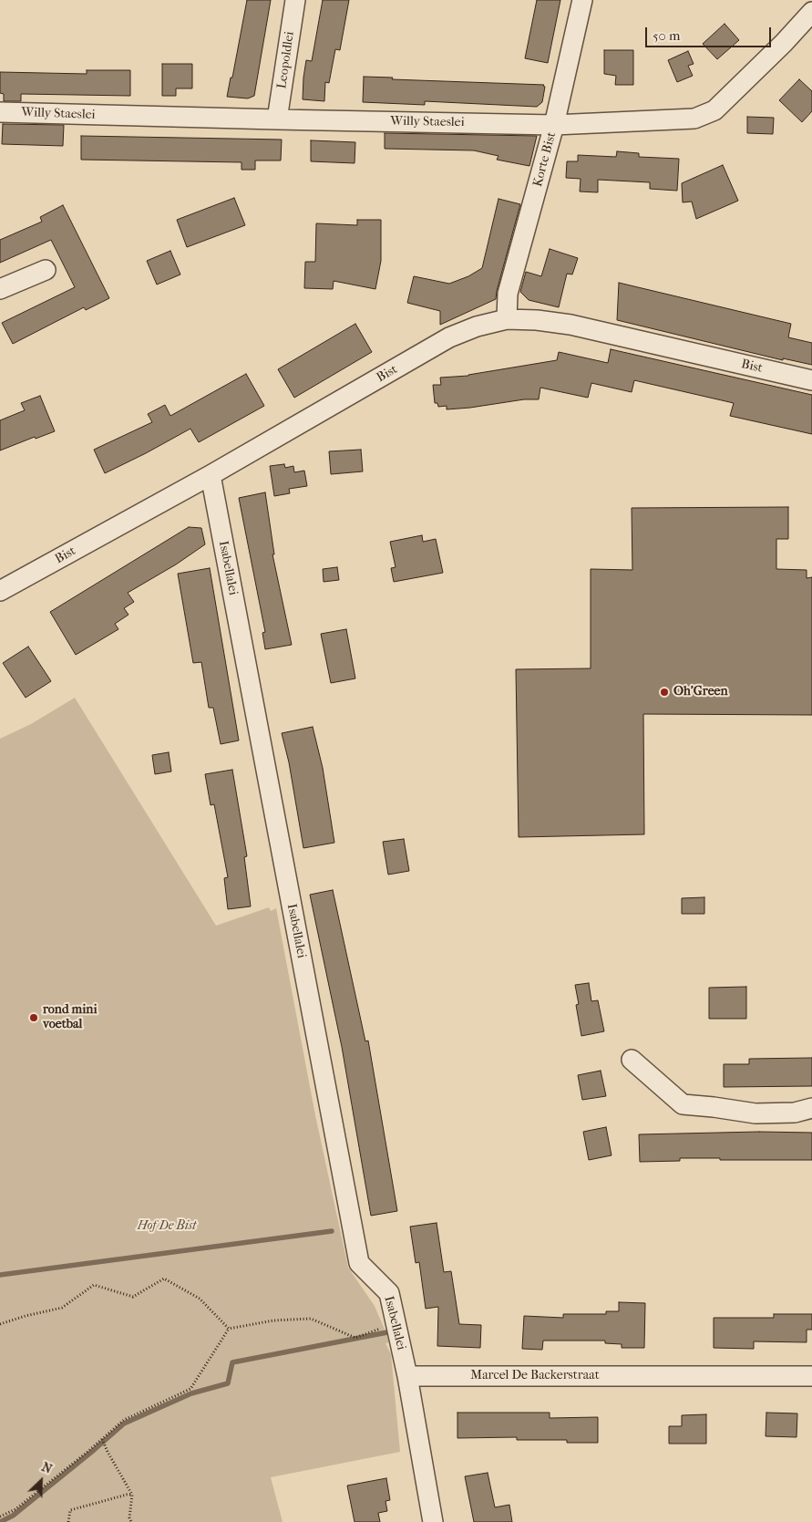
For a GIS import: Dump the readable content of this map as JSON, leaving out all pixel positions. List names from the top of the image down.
{
  "streets": {
    "street": [
      "Leopoldlei",
      "Willy Staeslei",
      "Korte Bist",
      "Bist",
      "Isabellalei",
      "Marcel De Backerstraat"
    ]
  },
  "crossings": [
    ["Leopoldlei", "Willy Staeslei"],
    ["Willy Staeslei", "Korte Bist"],
    ["Korte Bist", "Bist"],
    ["Bist", "Isabellalei"],
    ["Isabellalei", "Marcel De Backerstraat"]
  ],
  "parks": ["Hof De Bist"],
  "places": ["Oh'Green", "rond mini voetbal"],
  "scale_bar": "50 m",
  "north": "top right"
}
